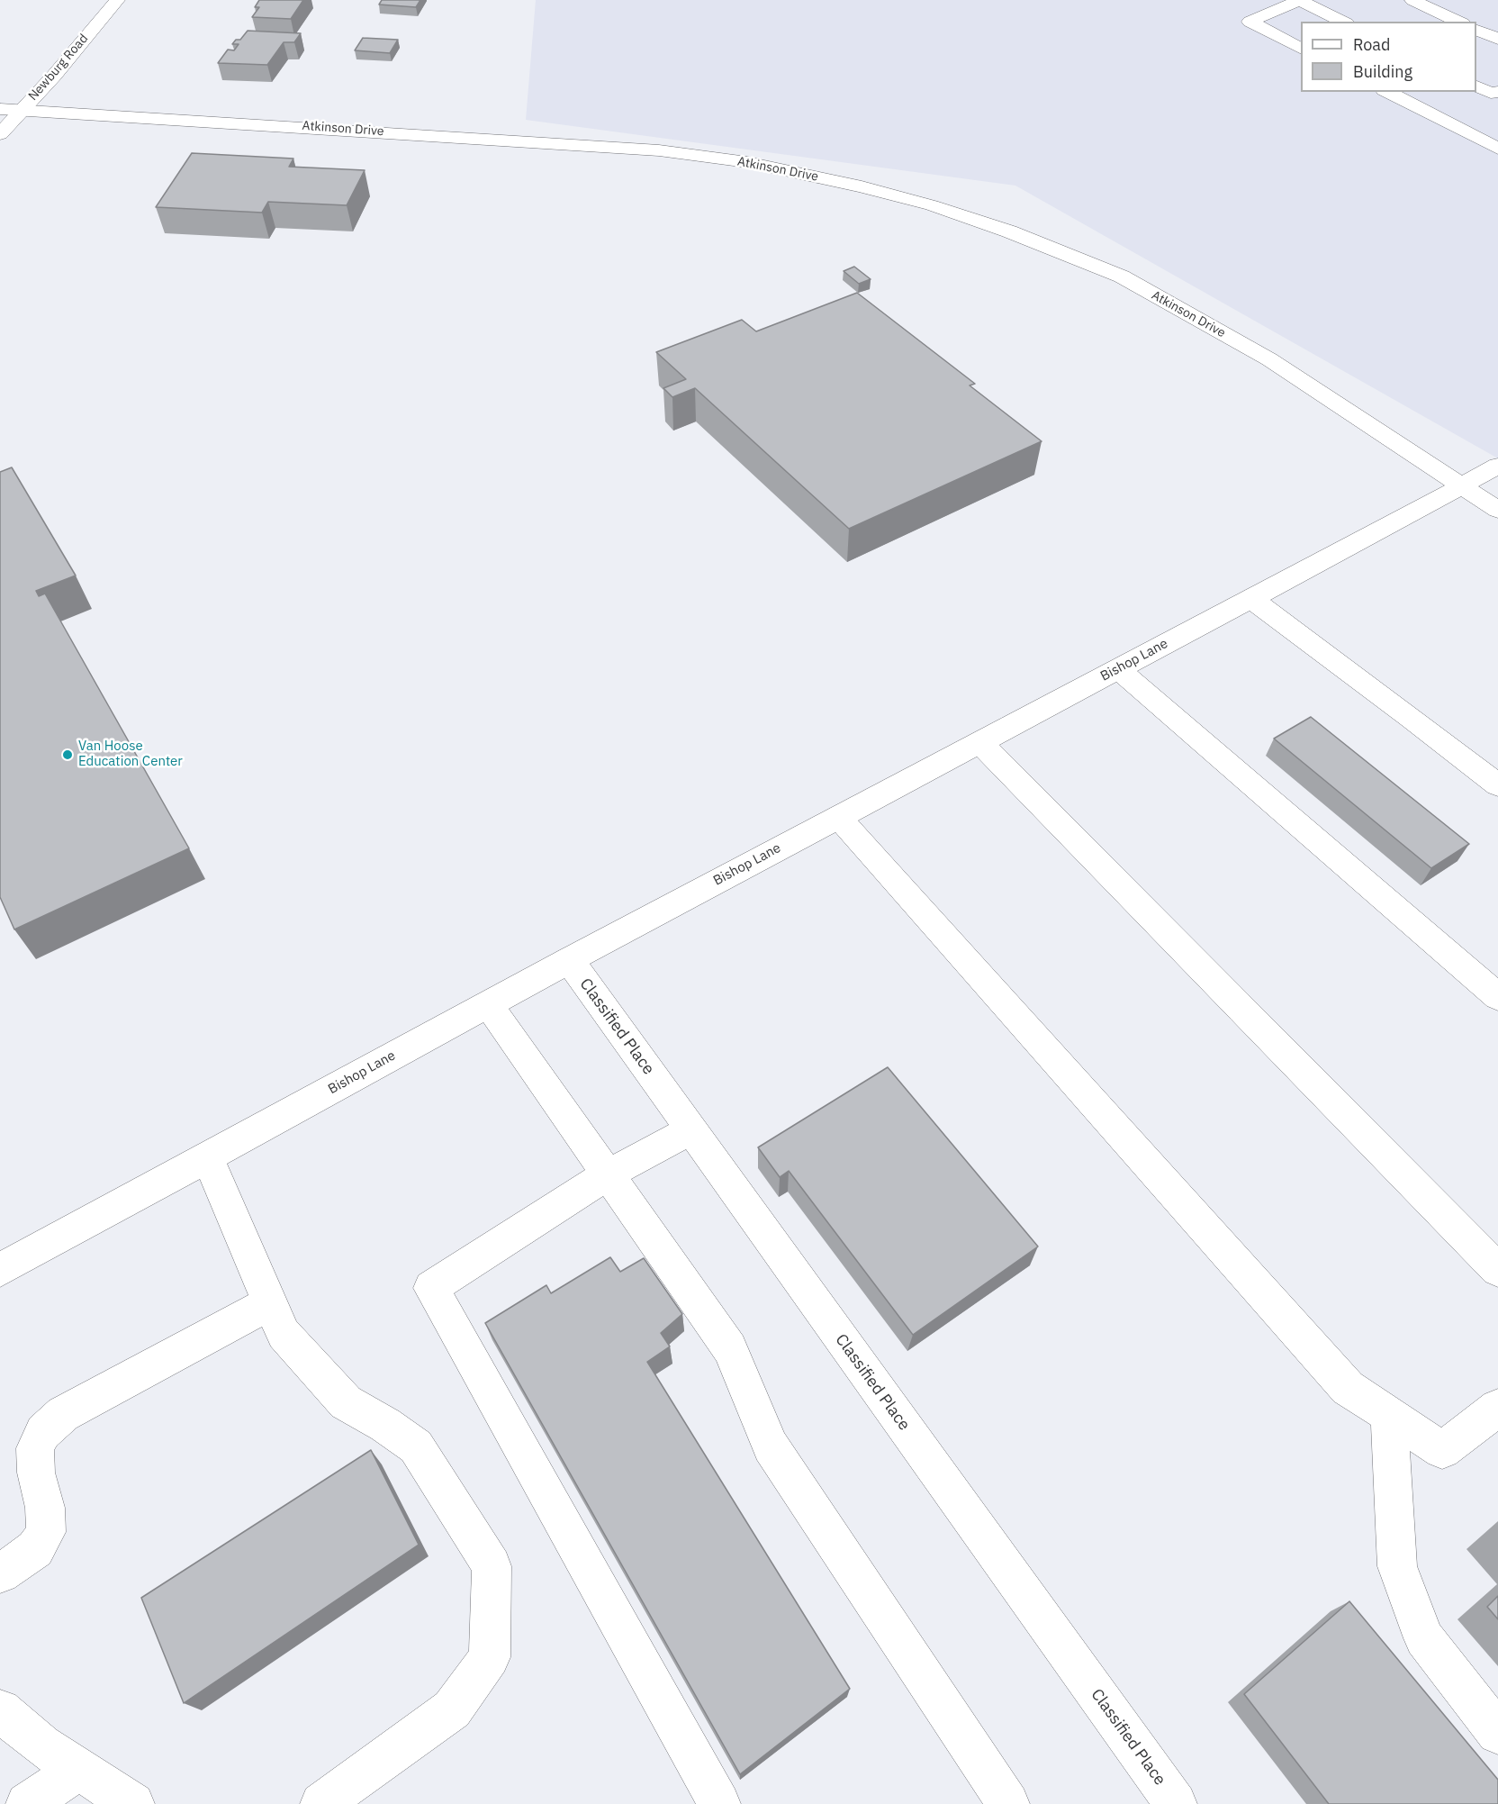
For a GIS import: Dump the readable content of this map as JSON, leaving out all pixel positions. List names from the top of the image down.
{
  "streets": {
    "street": [
      "Newburg Road",
      "Atkinson Drive",
      "Bishop Lane",
      "Classified Place"
    ]
  },
  "crossings": [
    ["Newburg Road", "Atkinson Drive"],
    ["Atkinson Drive", "Bishop Lane"],
    ["Bishop Lane", "Classified Place"]
  ],
  "places": ["Van Hoose Education Center"],
  "legend": ["Road", "Building"]
}
